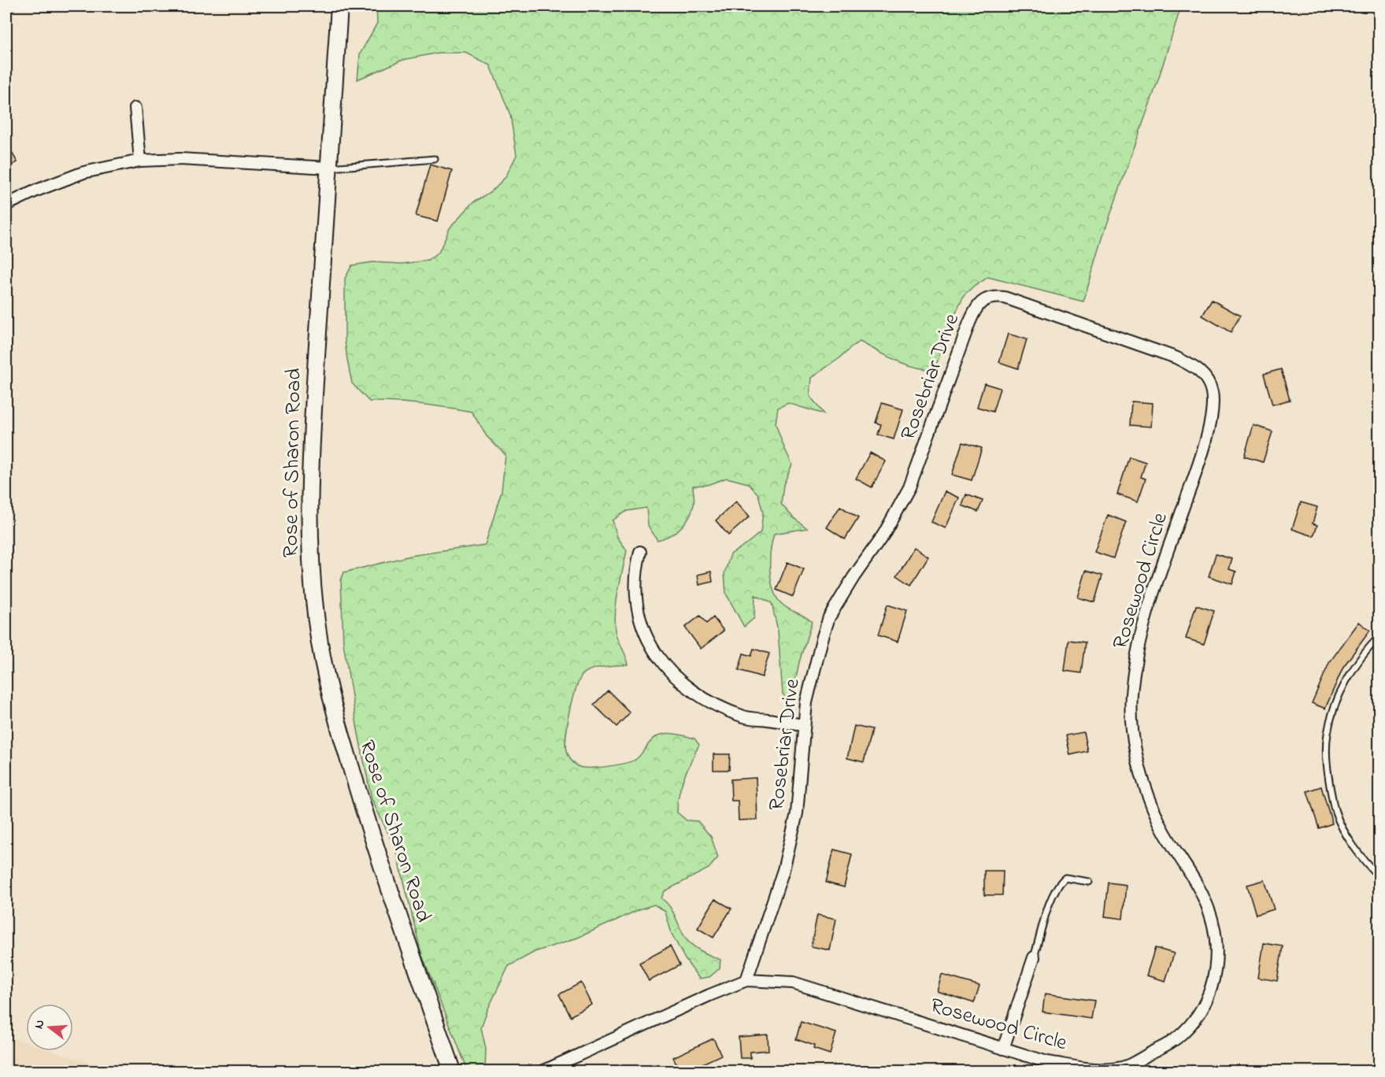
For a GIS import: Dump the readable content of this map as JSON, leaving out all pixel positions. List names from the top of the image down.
{
  "streets": {
    "street": ["Rosebriar Drive", "Rose of Sharon Road", "Rosewood Circle"]
  },
  "crossings": [
    ["Rosebriar Drive", "Rosewood Circle"]
  ],
  "north": "left"
}
